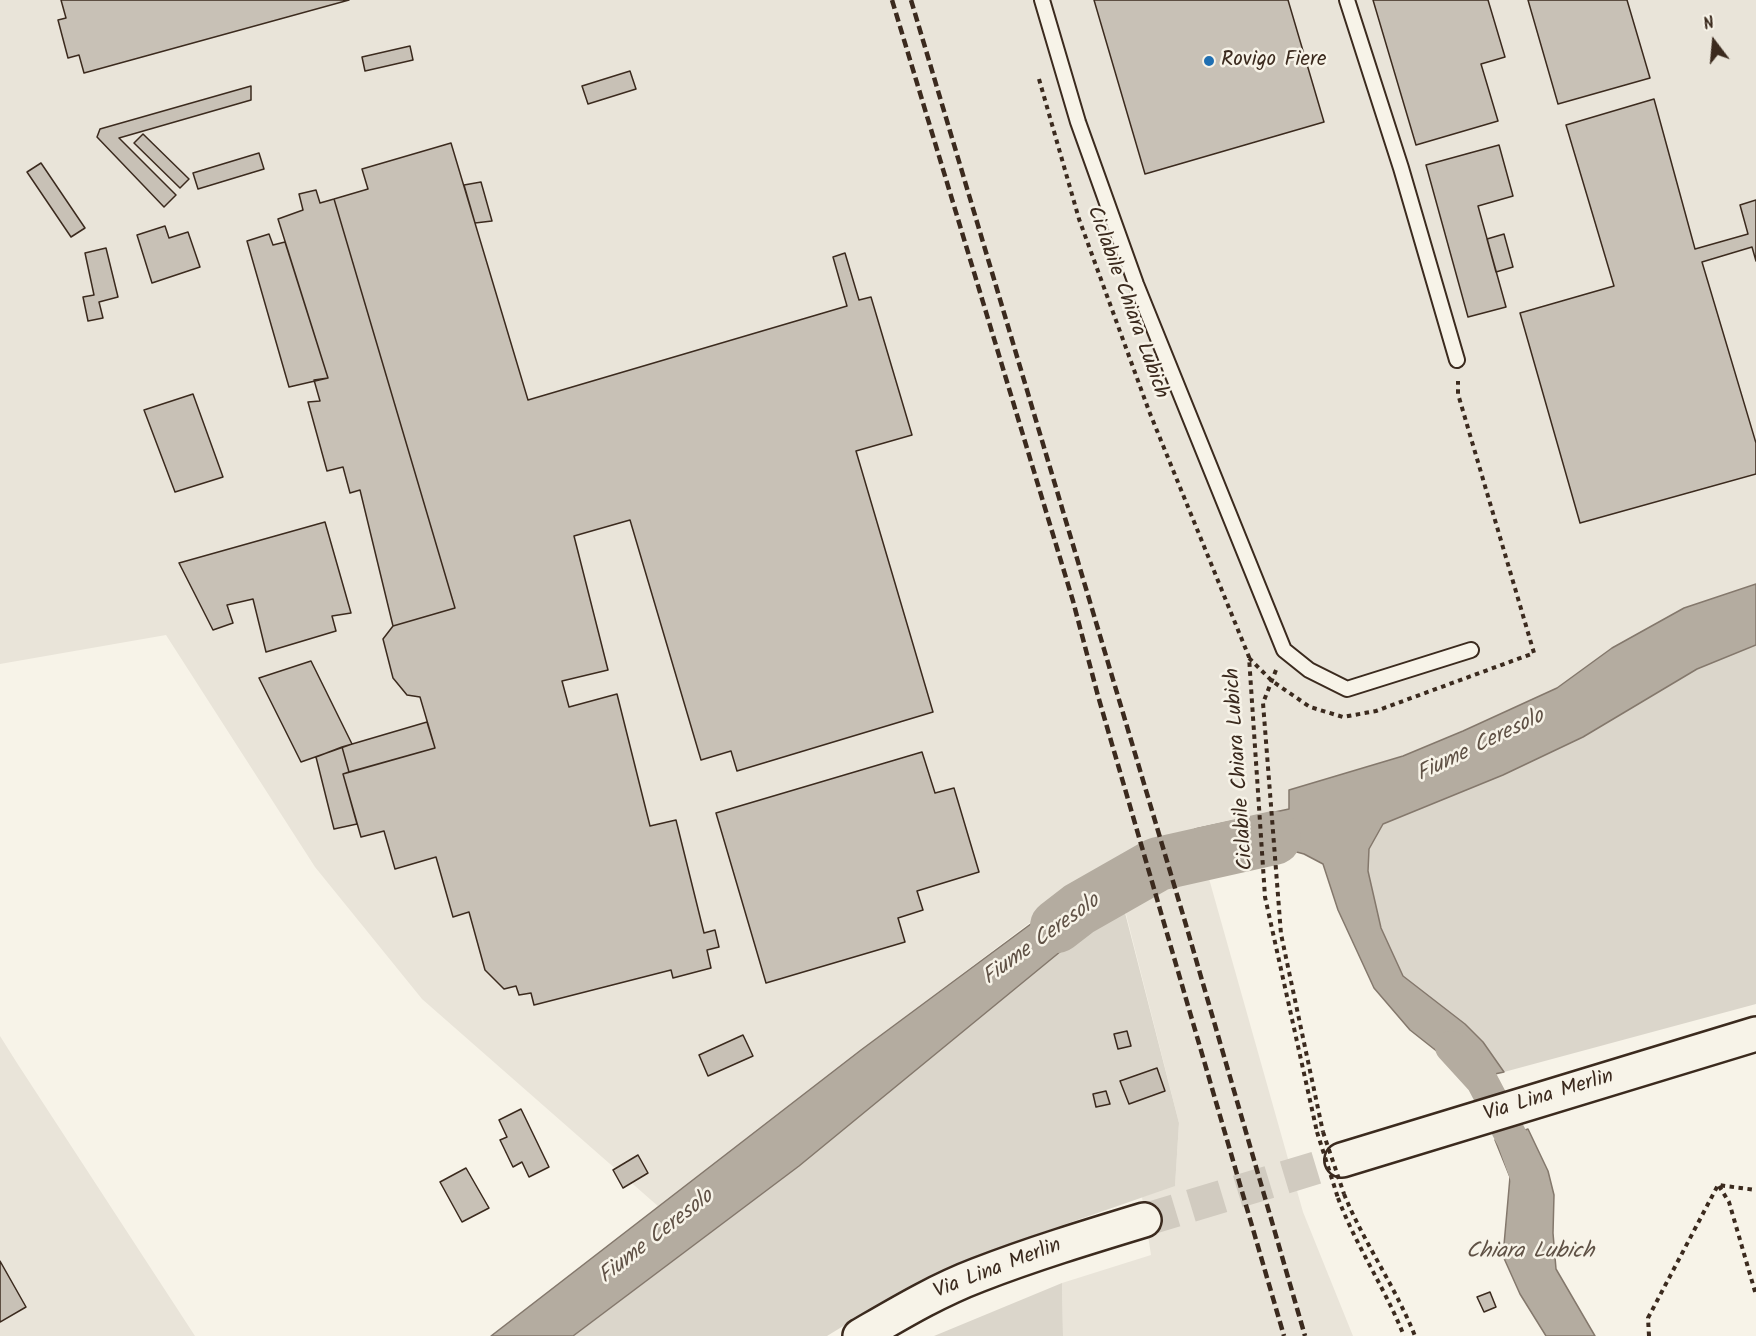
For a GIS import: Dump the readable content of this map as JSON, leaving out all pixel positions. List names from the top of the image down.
{
  "streets": {
    "main road": ["Via Lina Merlin"],
    "path": ["Ciclabile Chiara Lubich"]
  },
  "water": ["Fiume Ceresolo", "Chiara Lubich"],
  "places": ["Rovigo Fiere"],
  "north": "top"
}
